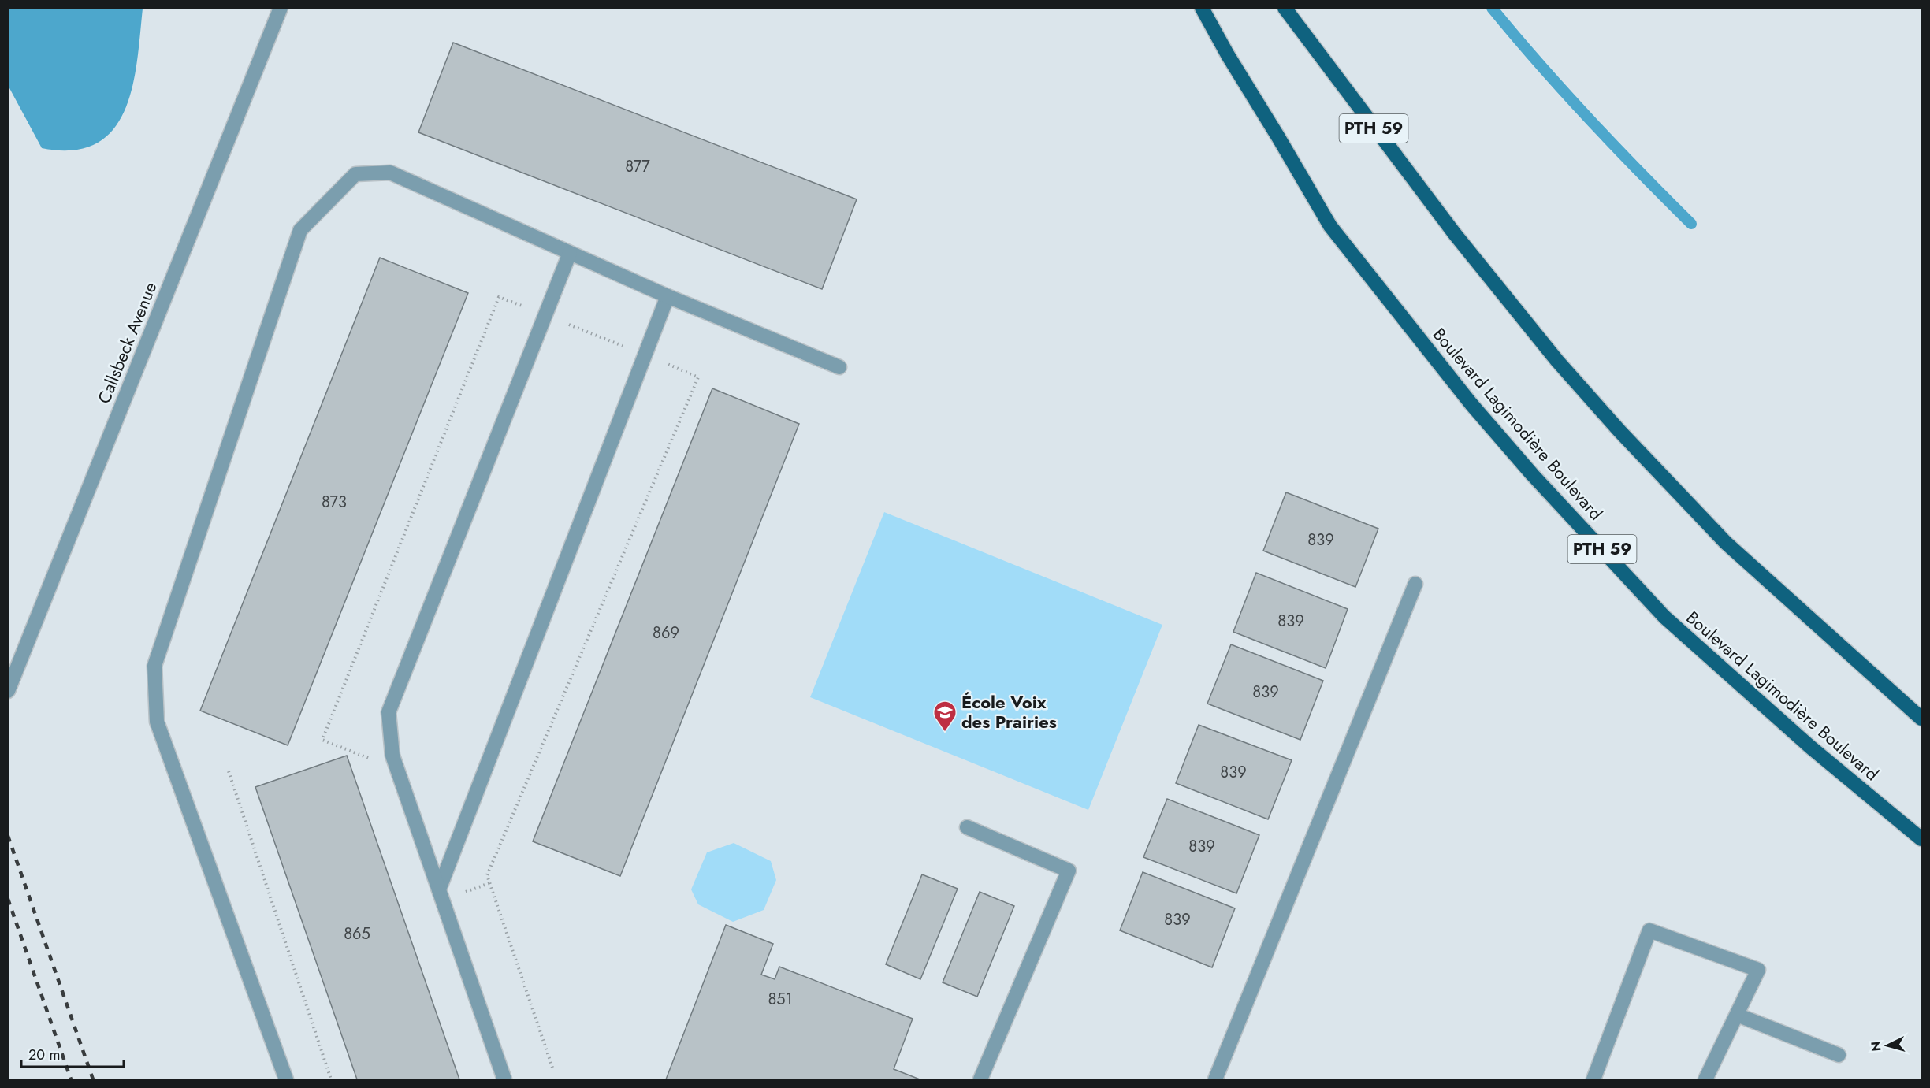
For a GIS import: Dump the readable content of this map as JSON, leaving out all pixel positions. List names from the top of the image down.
{
  "streets": {
    "main road": ["PTH 59", "Boulevard Lagimodière Boulevard"],
    "street": ["Callsbeck Avenue"]
  },
  "places": {
    "school or university": ["École Voix des Prairies"]
  },
  "house_numbers": [
    "877",
    "873",
    "839",
    "839",
    "869",
    "839",
    "839",
    "839",
    "839",
    "865",
    "851"
  ],
  "scale_bar": "20 m",
  "north": "left"
}
